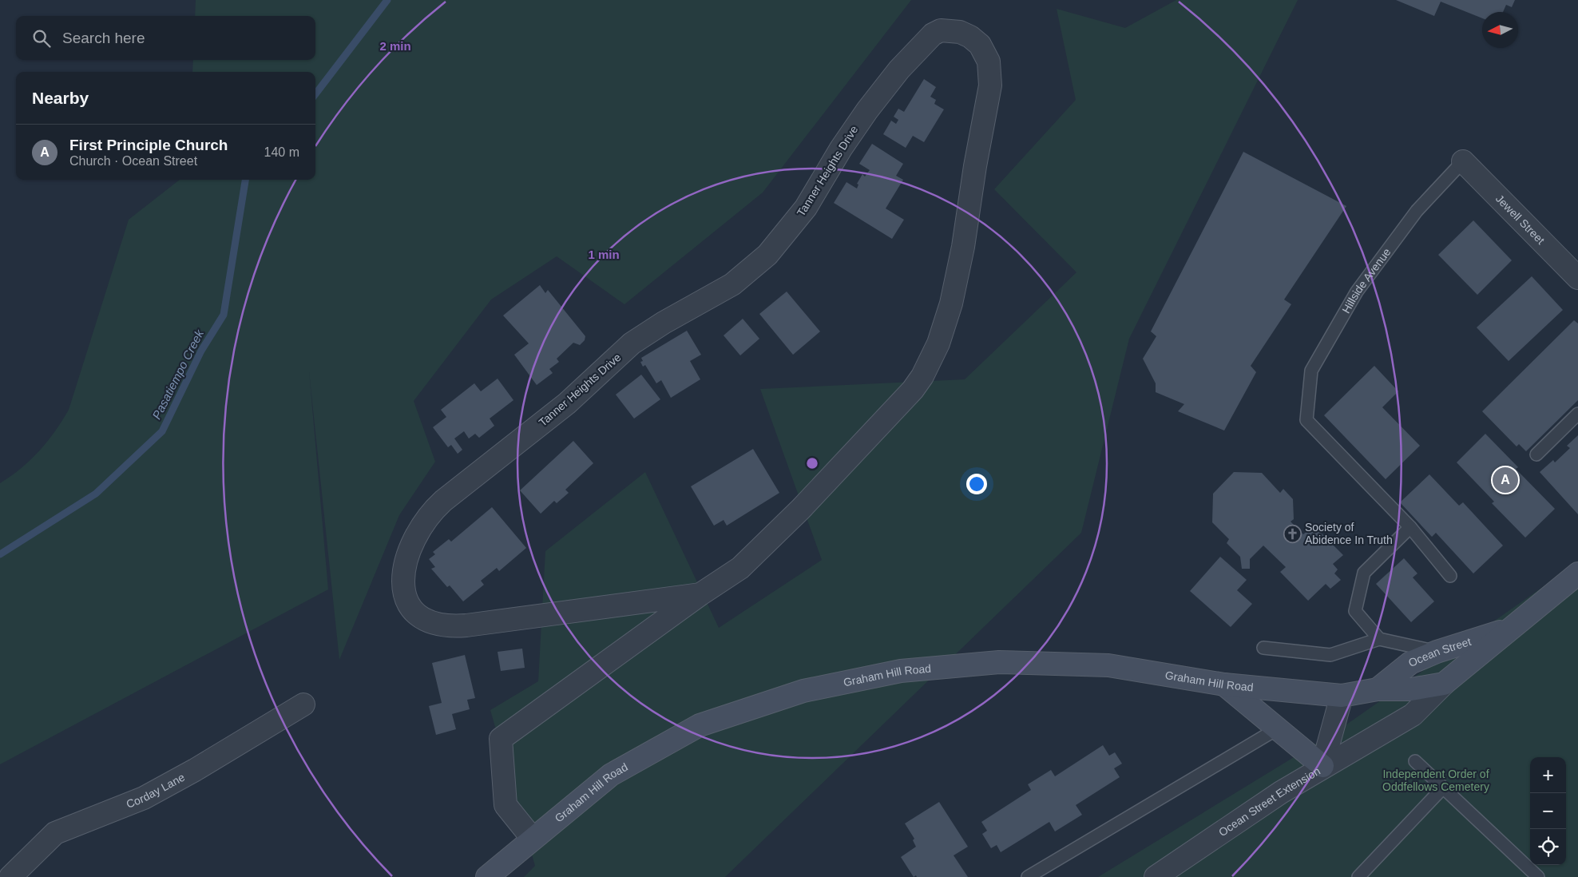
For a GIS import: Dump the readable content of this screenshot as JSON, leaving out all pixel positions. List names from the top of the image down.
{
  "streets": {
    "main road": ["Ocean Street", "Graham Hill Road"],
    "street": [
      "Tanner Heights Drive",
      "Jewell Street",
      "Corday Lane",
      "Ocean Street Extension"
    ],
    "lane": ["Hillside Avenue"]
  },
  "crossings": [
    ["Tanner Heights Drive", "Graham Hill Road"],
    ["Jewell Street", "Hillside Avenue"],
    ["Ocean Street", "Graham Hill Road"],
    ["Ocean Street", "Ocean Street Extension"],
    ["Graham Hill Road", "Ocean Street Extension"]
  ],
  "water": ["Pasatiempo Creek"],
  "parks": ["Independent Order of Oddfellows Cemetery"],
  "places": {
    "church": ["Society of Abidence In Truth"]
  },
  "north": "left",
  "page": {
    "search": "Search here",
    "heading": "Nearby",
    "list": [
      {
        "mark": "A",
        "name": "First Principle Church",
        "note": "Church · Ocean Street",
        "value": "140 m"
      }
    ],
    "pins": "A",
    "map_buttons": ["+", "−"]
  },
  "rings": ["2 min", "1 min"]
}
